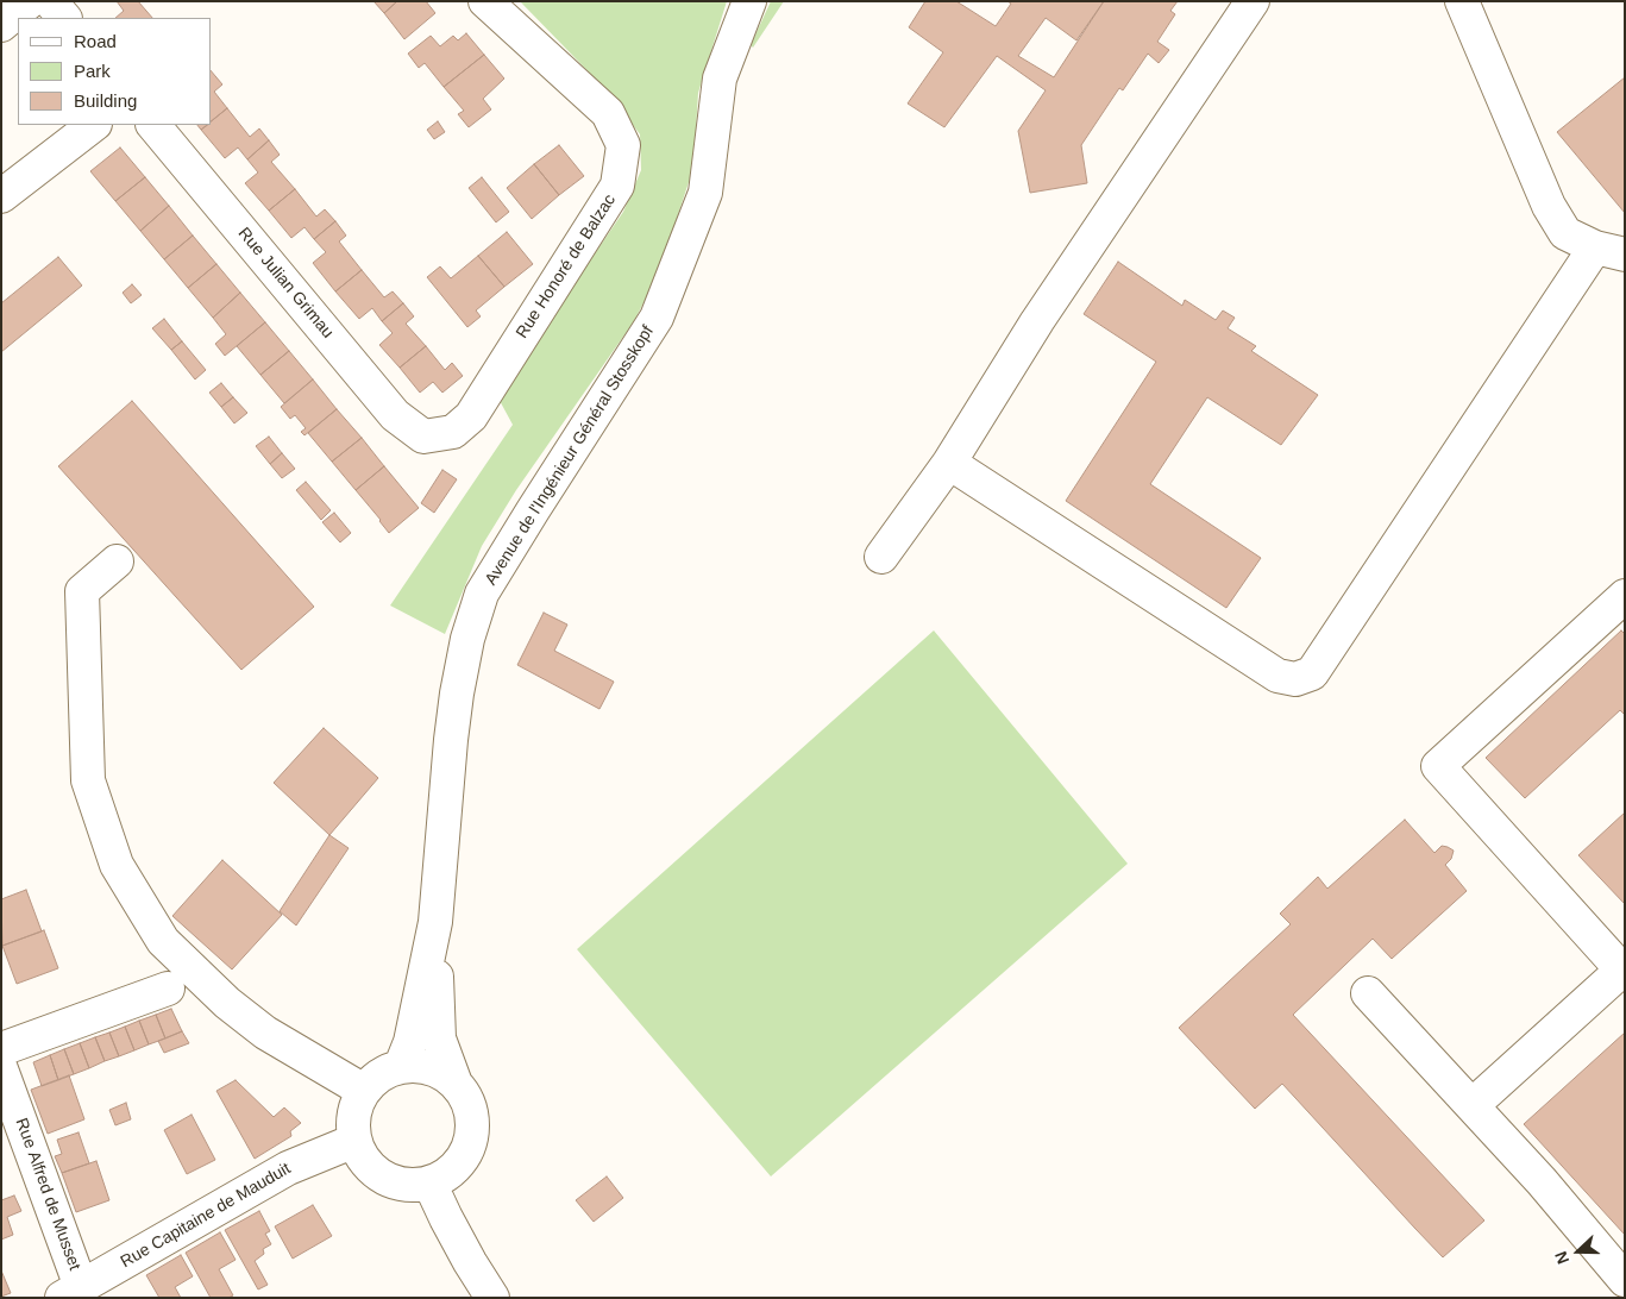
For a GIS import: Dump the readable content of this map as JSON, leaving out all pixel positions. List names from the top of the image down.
{
  "streets": {
    "street": [
      "Rue Honoré de Balzac",
      "Rue Julian Grimau",
      "Avenue de l'Ingénieur Général Stosskopf",
      "Rue Alfred de Musset",
      "Rue Capitaine de Mauduit"
    ]
  },
  "crossings": [
    ["Rue Honoré de Balzac", "Rue Julian Grimau"],
    ["Avenue de l'Ingénieur Général Stosskopf", "Rue Capitaine de Mauduit"],
    ["Rue Alfred de Musset", "Rue Capitaine de Mauduit"]
  ],
  "legend": ["Road", "Park", "Building"],
  "north": "left"
}
